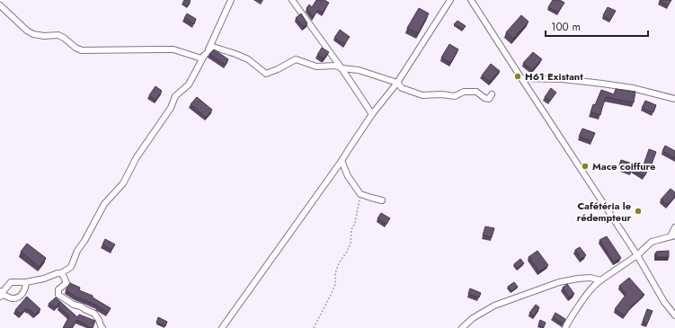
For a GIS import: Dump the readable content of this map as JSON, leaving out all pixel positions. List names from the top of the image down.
{
  "places": ["H61 Existant", "Mace coiffure", "Cafétéria le rédempteur"],
  "scale_bar": "100 m"
}
